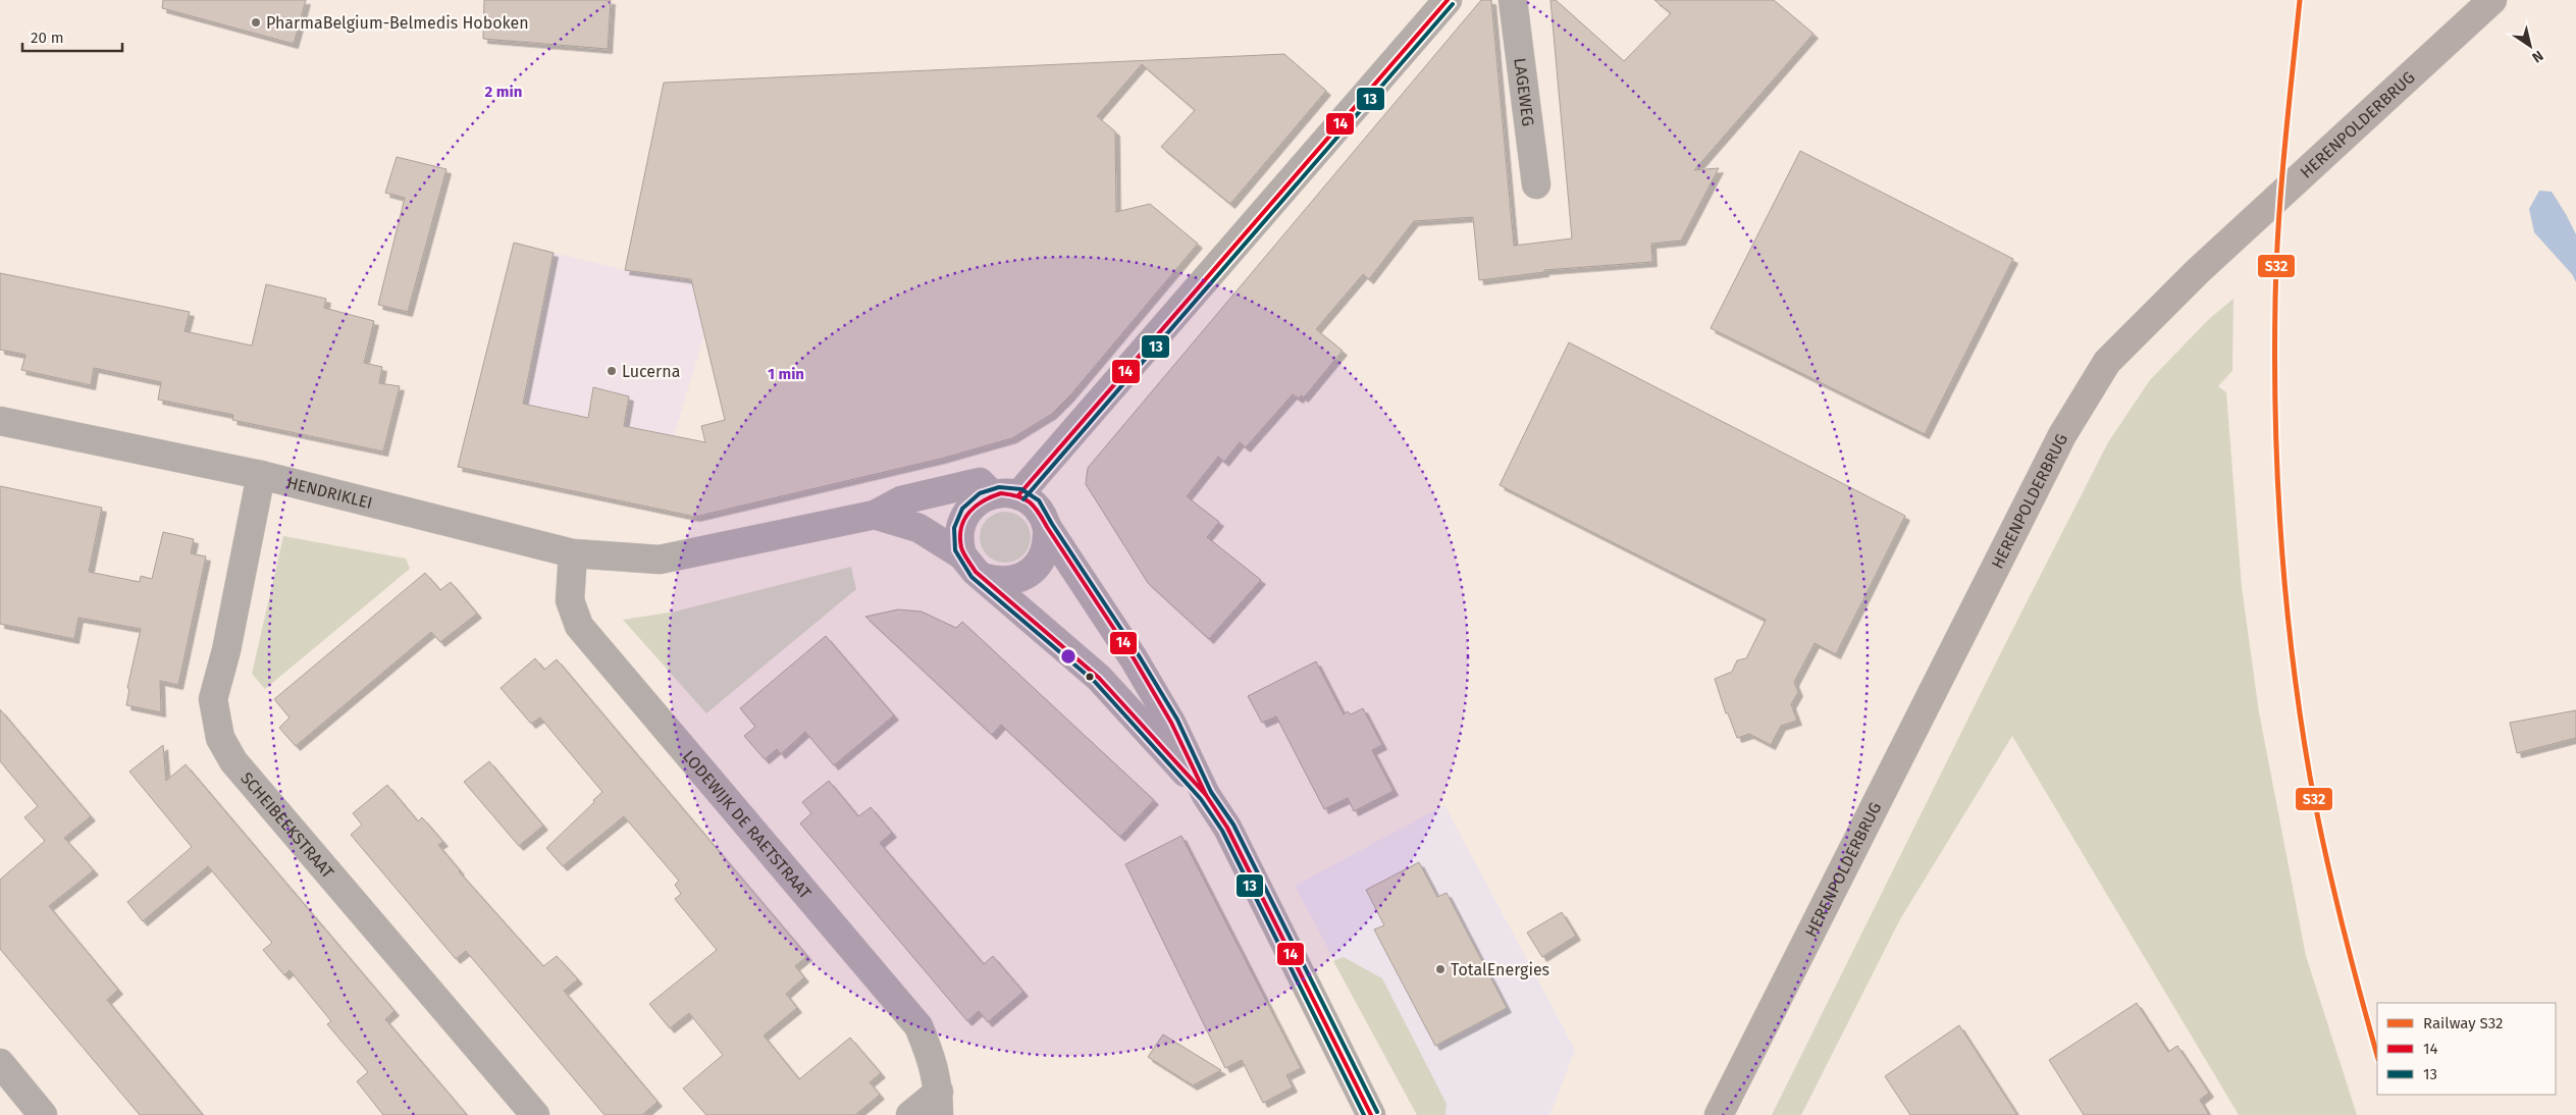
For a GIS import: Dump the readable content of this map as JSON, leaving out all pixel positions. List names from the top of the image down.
{
  "streets": {
    "street": [
      "LAGEWEG",
      "HERENPOLDERBRUG",
      "HENDRIKLEI",
      "LODEWIJK DE RAETSTRAAT",
      "SCHEIBEEKSTRAAT"
    ]
  },
  "crossings": [
    ["HENDRIKLEI", "LODEWIJK DE RAETSTRAAT"],
    ["HENDRIKLEI", "SCHEIBEEKSTRAAT"]
  ],
  "places": ["PharmaBelgium-Belmedis Hoboken", "Lucerna", "TotalEnergies"],
  "lines": ["rail line S32", "transit line 14", "transit line 13"],
  "legend": ["Railway S32", "14", "13"],
  "scale_bar": "20 m",
  "north": "bottom right",
  "rings": ["2 min", "1 min"]
}
